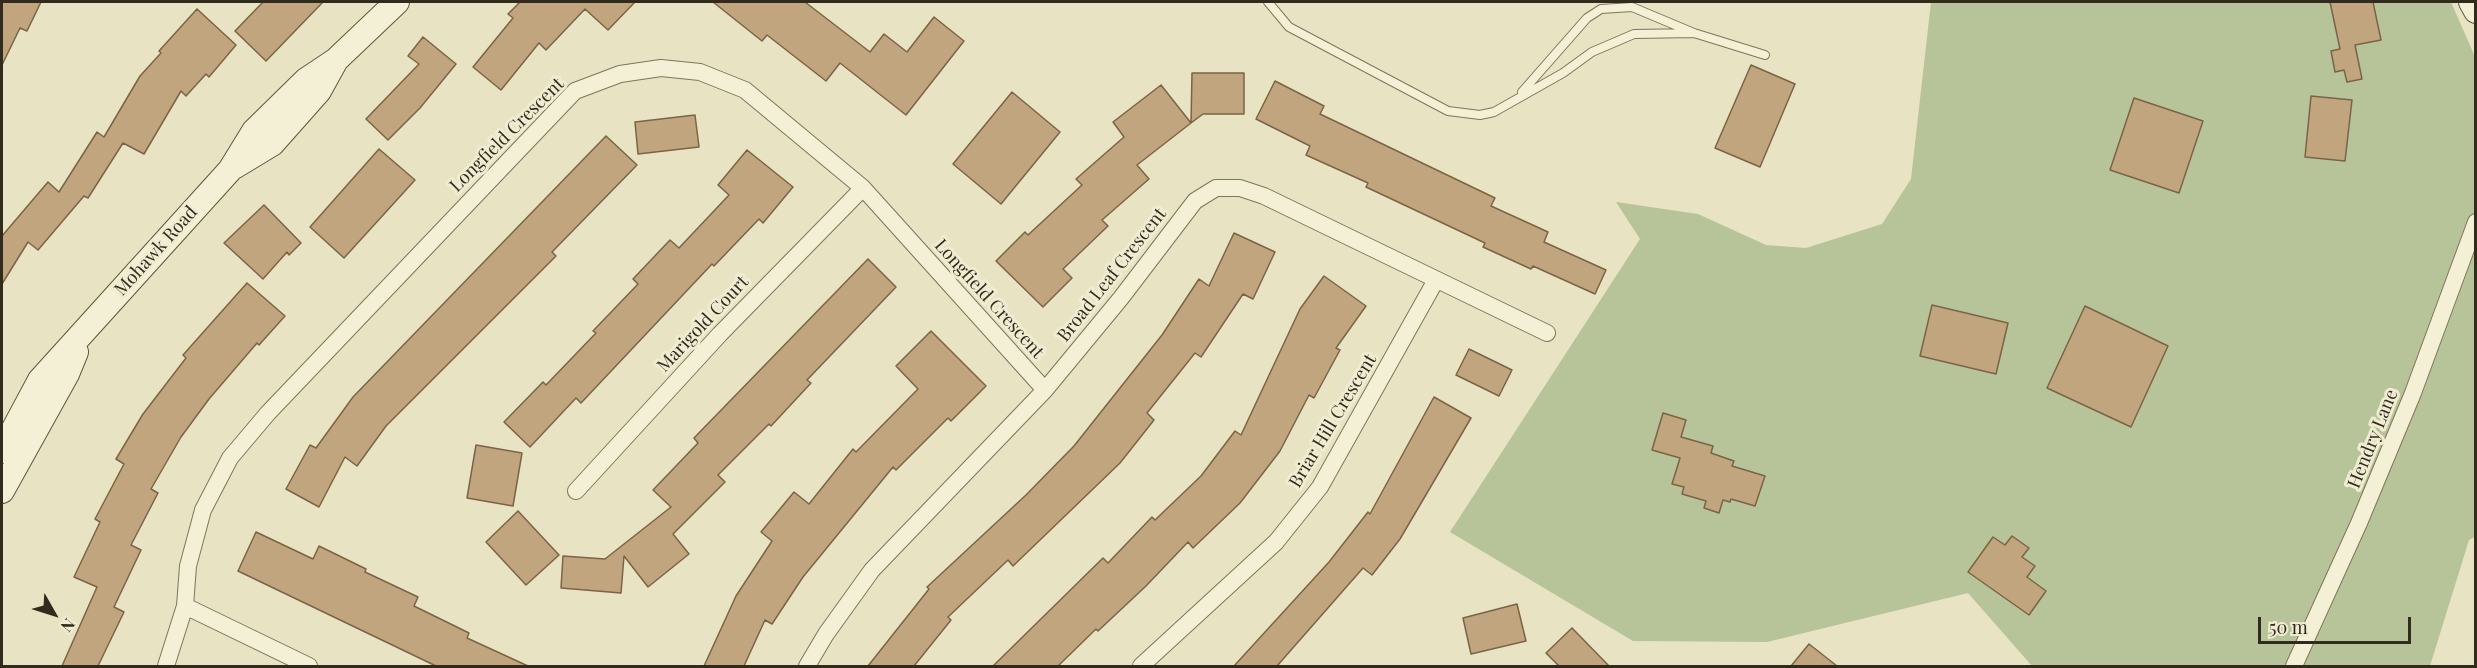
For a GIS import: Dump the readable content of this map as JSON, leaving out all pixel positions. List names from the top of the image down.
{
  "streets": {
    "main road": ["Mohawk Road"],
    "street": [
      "Longfield Crescent",
      "Broad Leaf Crescent",
      "Marigold Court",
      "Briar Hill Crescent",
      "Hendry Lane"
    ]
  },
  "crossings": [
    ["Longfield Crescent", "Broad Leaf Crescent"],
    ["Longfield Crescent", "Marigold Court"],
    ["Broad Leaf Crescent", "Briar Hill Crescent"]
  ],
  "scale_bar": "50 m",
  "north": "bottom right"
}
